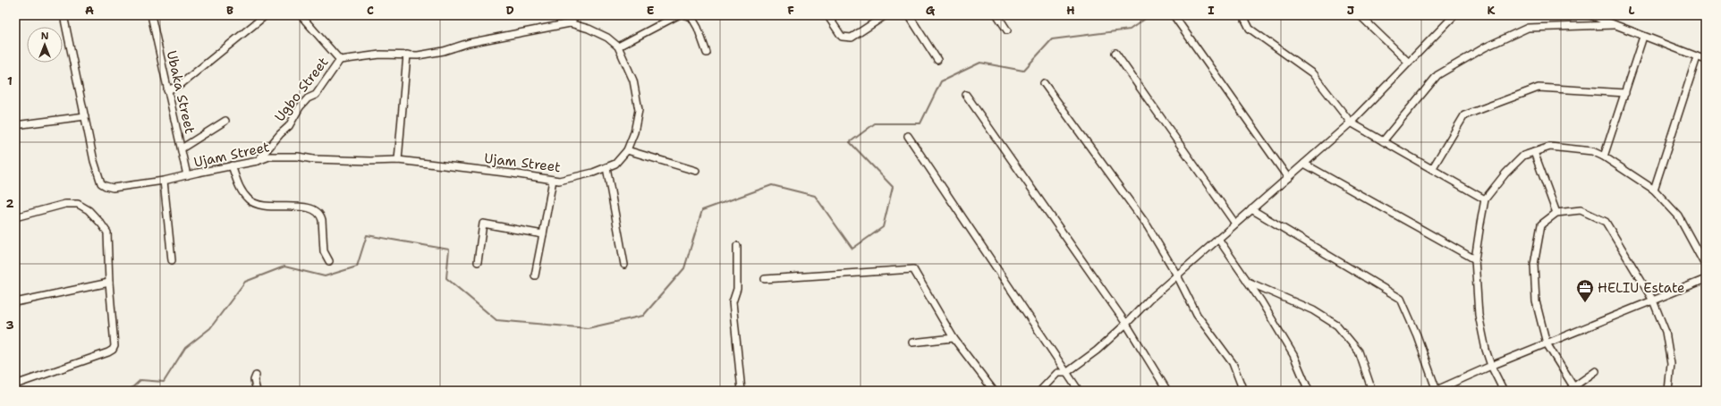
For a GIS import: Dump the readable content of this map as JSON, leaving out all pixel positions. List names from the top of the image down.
{
  "streets": {
    "street": ["Ugbo Street", "Ubaka Street", "Ujam Street"]
  },
  "crossings": [
    ["Ugbo Street", "Ujam Street"],
    ["Ubaka Street", "Ujam Street"]
  ],
  "places": {
    "office": ["HELIU Estate"]
  },
  "north": "top",
  "grid": {
    "columns": [
      "A",
      "B",
      "C",
      "D",
      "E",
      "F",
      "G",
      "H",
      "I",
      "J",
      "K",
      "L"
    ],
    "rows": ["1", "2", "3"]
  }
}
